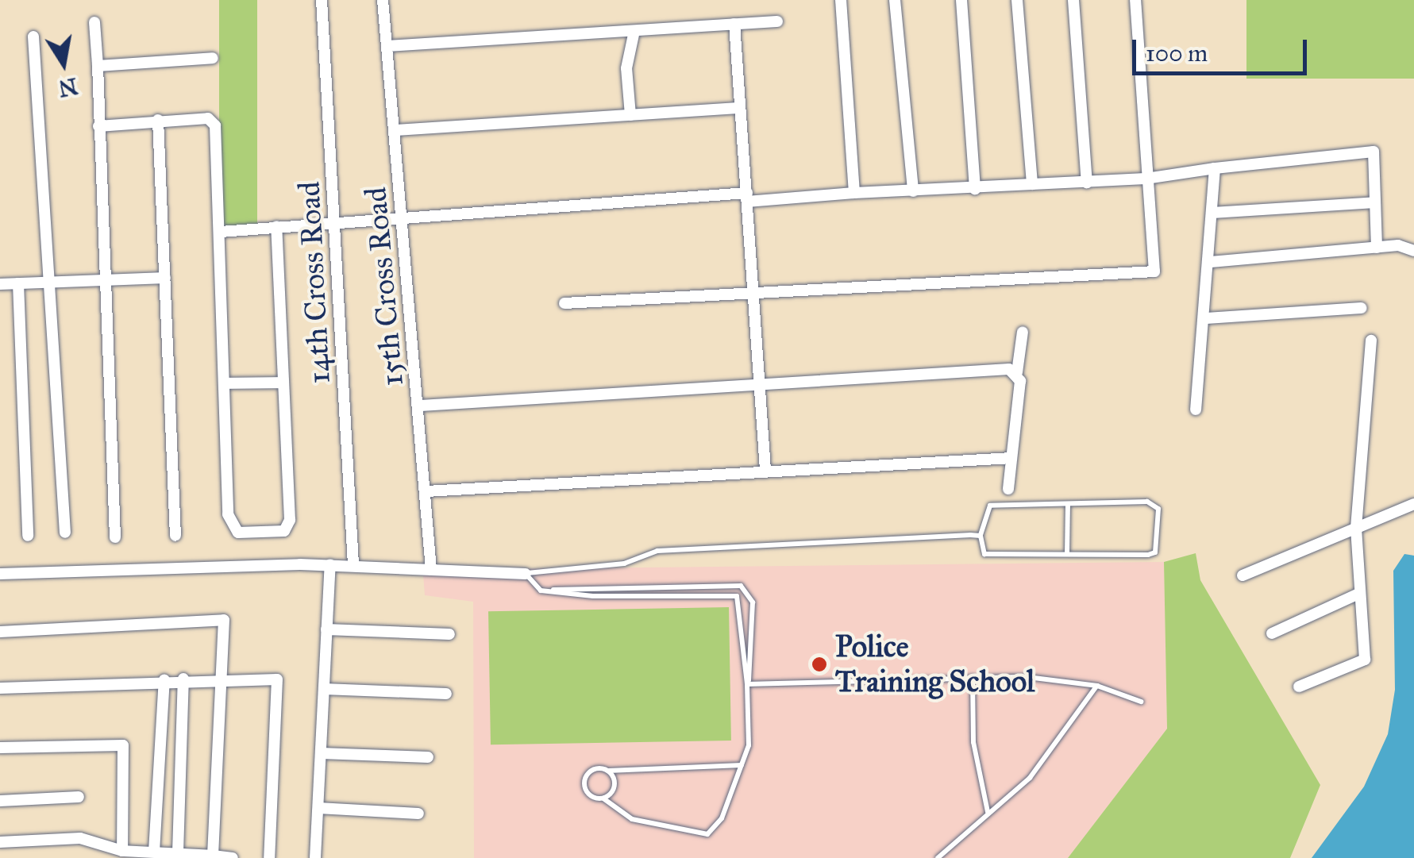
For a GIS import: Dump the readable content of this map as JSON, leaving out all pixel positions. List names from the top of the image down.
{
  "streets": {
    "street": ["14th Cross Road", "15th Cross Road"]
  },
  "places": ["Police Training School"],
  "scale_bar": "100 m",
  "north": "bottom"
}
